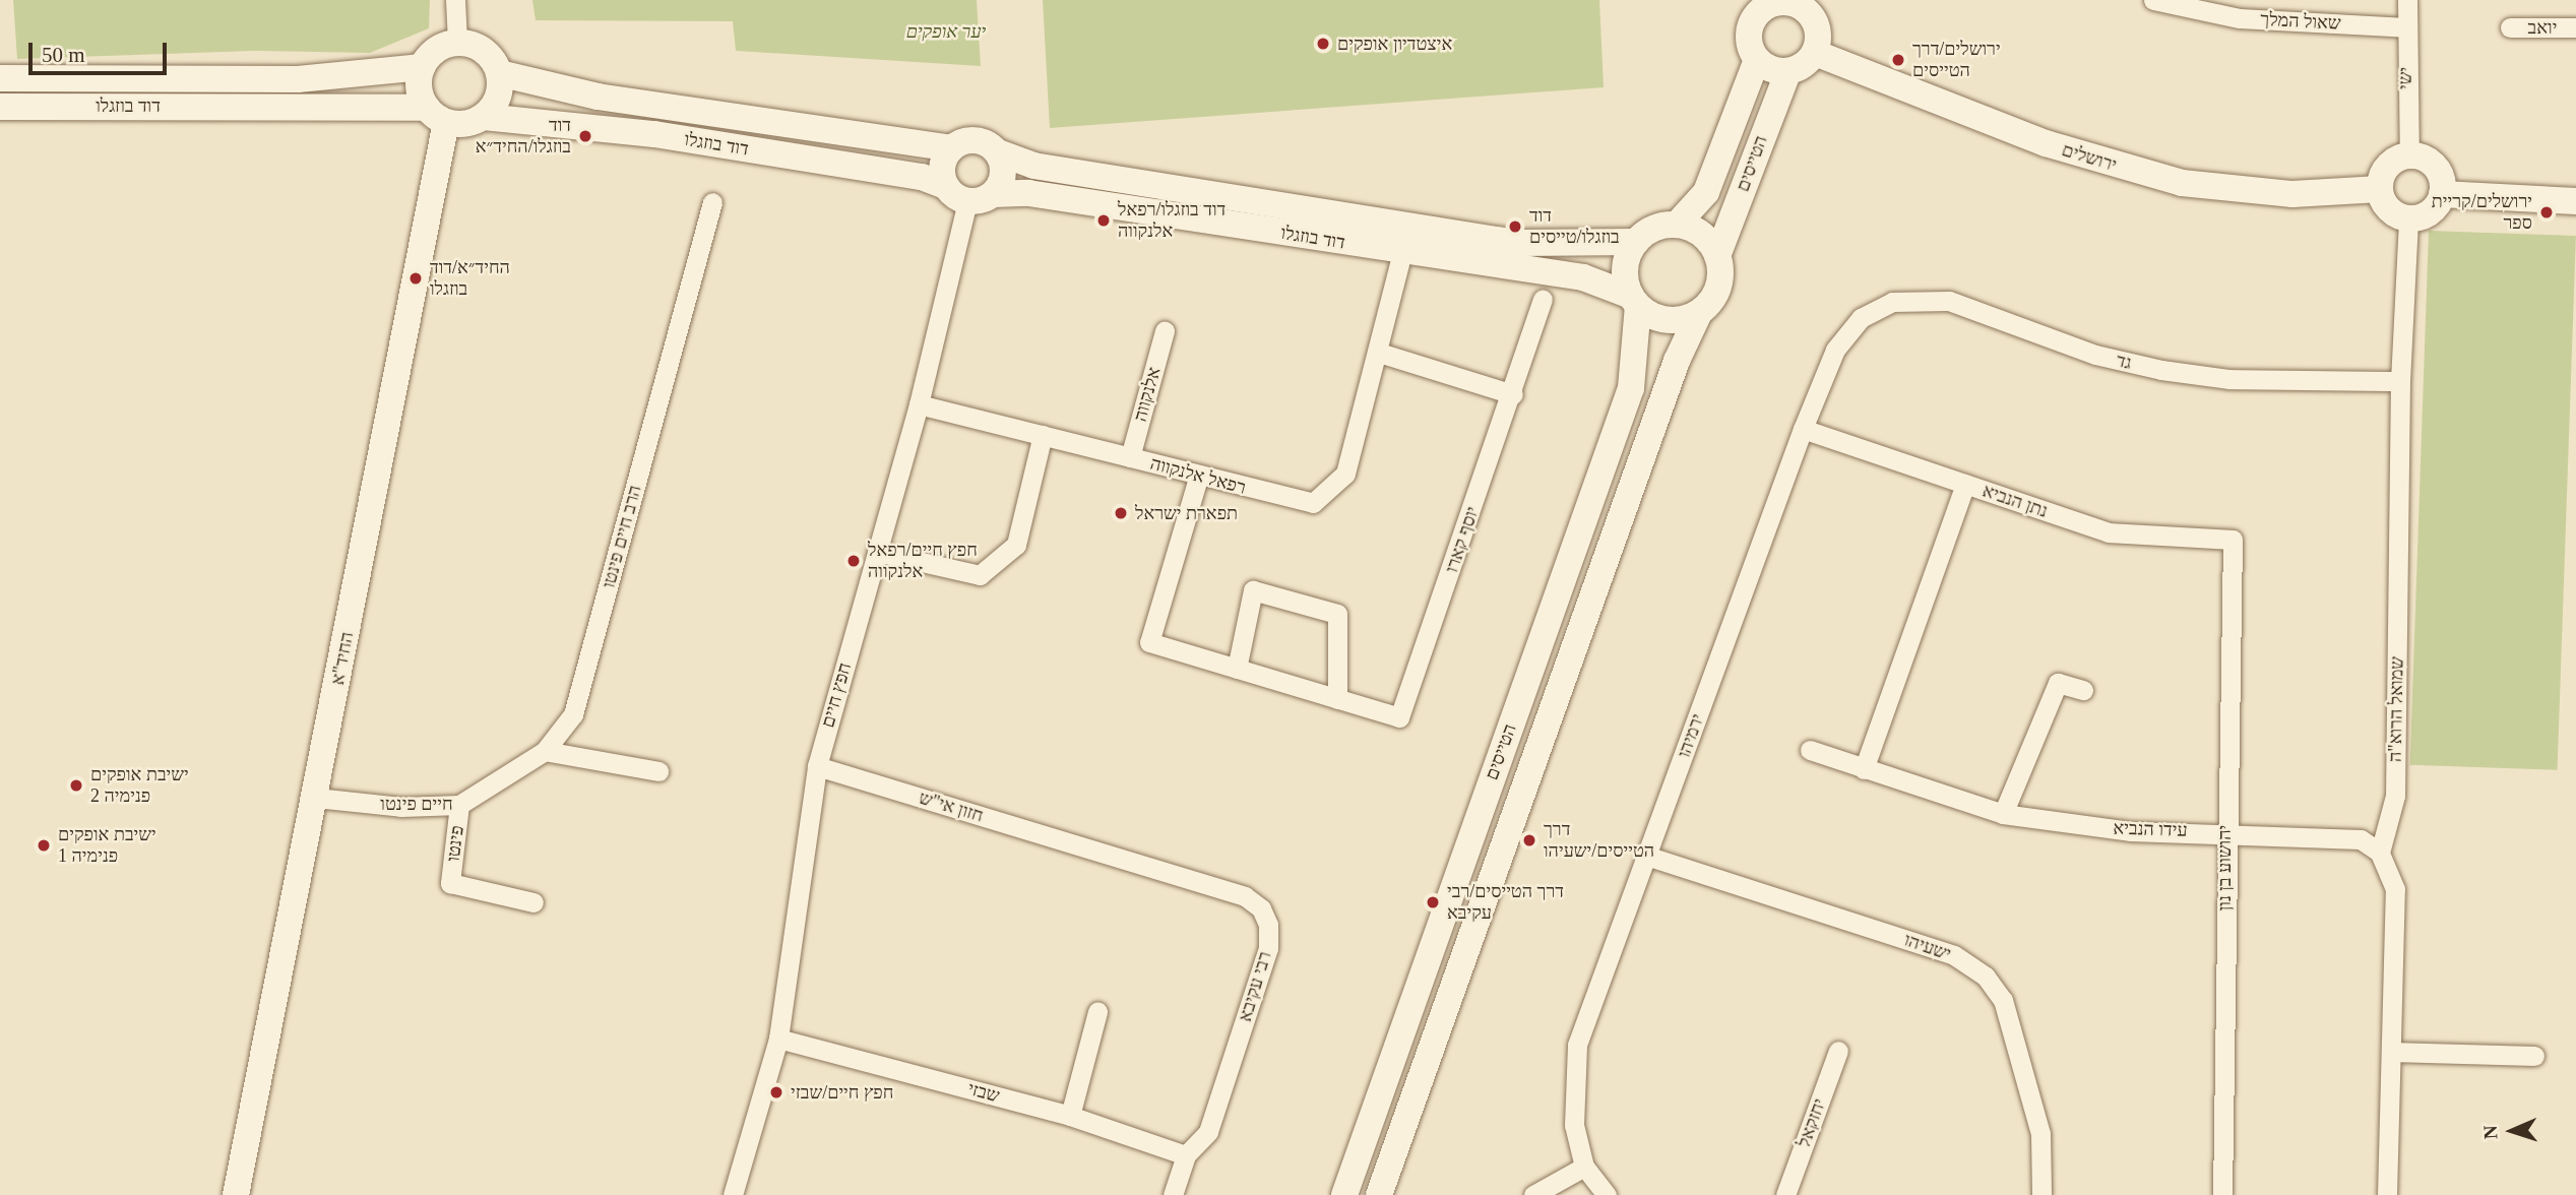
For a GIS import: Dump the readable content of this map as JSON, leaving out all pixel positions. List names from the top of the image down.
{
  "streets": {
    "street": [
      "שאול המלך",
      "יואב",
      "ישי",
      "דוד בוזגלו",
      "ירושלים",
      "הטייסים",
      "גד",
      "אלנקווה",
      "רפאל אלנקווה",
      "נתן הנביא",
      "הרב חיים פינטו",
      "יוסף קארו",
      "החיד\"א",
      "חפץ חיים",
      "שמואל הרוא\"ה",
      "ירמיהו",
      "חיים פינטו",
      "חזון אי\"ש",
      "עידו הנביא",
      "פינטו",
      "יהושוע בן נון",
      "ישעיהו",
      "רבי עקיבא",
      "שבזי",
      "יחזקאל"
    ]
  },
  "crossings": [
    ["שאול המלך", "ישי"],
    ["ישי", "ירושלים"],
    ["ישי", "שמואל הרוא\"ה"],
    ["דוד בוזגלו", "הטייסים"],
    ["דוד בוזגלו", "רפאל אלנקווה"],
    ["דוד בוזגלו", "החיד\"א"],
    ["דוד בוזגלו", "חפץ חיים"],
    ["ירושלים", "הטייסים"],
    ["ירושלים", "שמואל הרוא\"ה"],
    ["גד", "שמואל הרוא\"ה"],
    ["גד", "ירמיהו"],
    ["אלנקווה", "רפאל אלנקווה"],
    ["רפאל אלנקווה", "יוסף קארו"],
    ["רפאל אלנקווה", "חפץ חיים"],
    ["נתן הנביא", "ירמיהו"],
    ["נתן הנביא", "יהושוע בן נון"],
    ["הרב חיים פינטו", "חיים פינטו"],
    ["החיד\"א", "חיים פינטו"],
    ["חפץ חיים", "חזון אי\"ש"],
    ["חפץ חיים", "שבזי"],
    ["שמואל הרוא\"ה", "עידו הנביא"],
    ["ירמיהו", "ישעיהו"],
    ["חיים פינטו", "פינטו"],
    ["חזון אי\"ש", "רבי עקיבא"],
    ["עידו הנביא", "יהושוע בן נון"],
    ["רבי עקיבא", "שבזי"]
  ],
  "parks": ["יער אופקים"],
  "places": [
    "איצטדיון אופקים",
    "ירושלים/דרך הטייסים",
    "דוד בוזגלו/החיד״א",
    "ירושלים/קריית ספר",
    "דוד בוזגלו/רפאל אלנקווה",
    "דוד בוזגלו/טייסים",
    "החיד״א/דוד בוזגלו",
    "תפארת ישראל",
    "חפץ חיים/רפאל אלנקווה",
    "ישיבת אופקים פנימיה 2",
    "דרך הטייסים/ישעיהו",
    "ישיבת אופקים פנימיה 1",
    "דרך הטייסים/רבי עקיבא",
    "חפץ חיים/שבזי"
  ],
  "scale_bar": "50 m",
  "north": "left"
}
